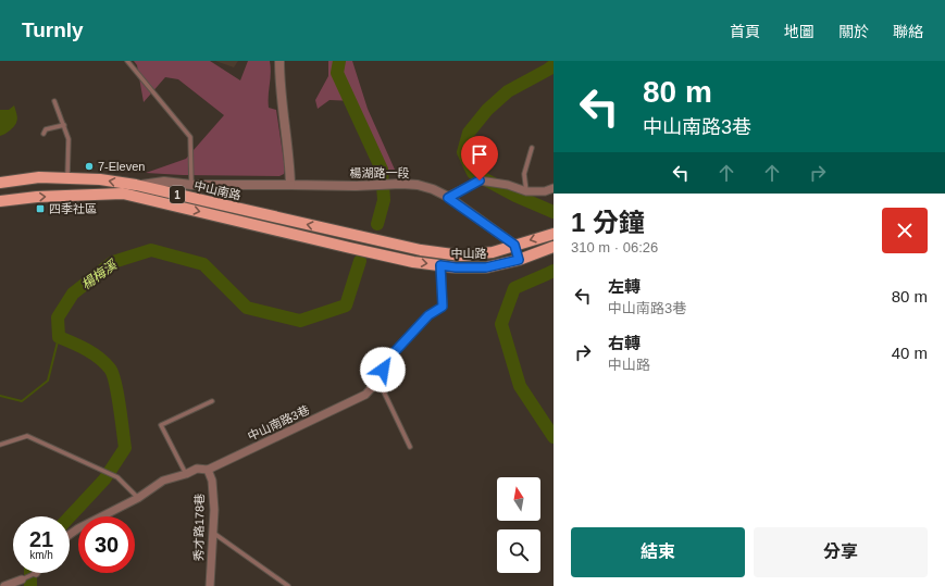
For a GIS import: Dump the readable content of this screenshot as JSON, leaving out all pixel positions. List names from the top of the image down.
{
  "streets": {
    "main road": ["中山南路", "1", "中山路"],
    "street": ["楊湖路一段", "中山南路3巷", "秀才路178巷"]
  },
  "crossings": [
    ["楊湖路一段", "中山南路"],
    ["楊湖路一段", "1"],
    ["楊湖路一段", "中山路"],
    ["中山南路", "中山路"],
    ["1", "中山路"],
    ["中山路", "中山南路3巷"],
    ["中山南路3巷", "秀才路178巷"]
  ],
  "one_way": ["中山南路"],
  "water": ["楊梅溪"],
  "places": {
    "other": ["7-Eleven"],
    "transit": ["四季社區"]
  },
  "north": "top",
  "page": {
    "header": "Turnly",
    "nav": [
      "首頁",
      "地圖",
      "關於",
      "聯絡"
    ],
    "turn": ["80 m", "中山南路3巷"],
    "heading": ["1 分鐘", "310 m · 06:26"],
    "list": [
      {
        "name": "左轉",
        "note": "中山南路3巷",
        "value": "80 m"
      },
      {
        "name": "右轉",
        "note": "中山路",
        "value": "40 m"
      }
    ],
    "speed": "21 km/h",
    "limit": "30",
    "buttons": ["結束", "分享"]
  }
}
